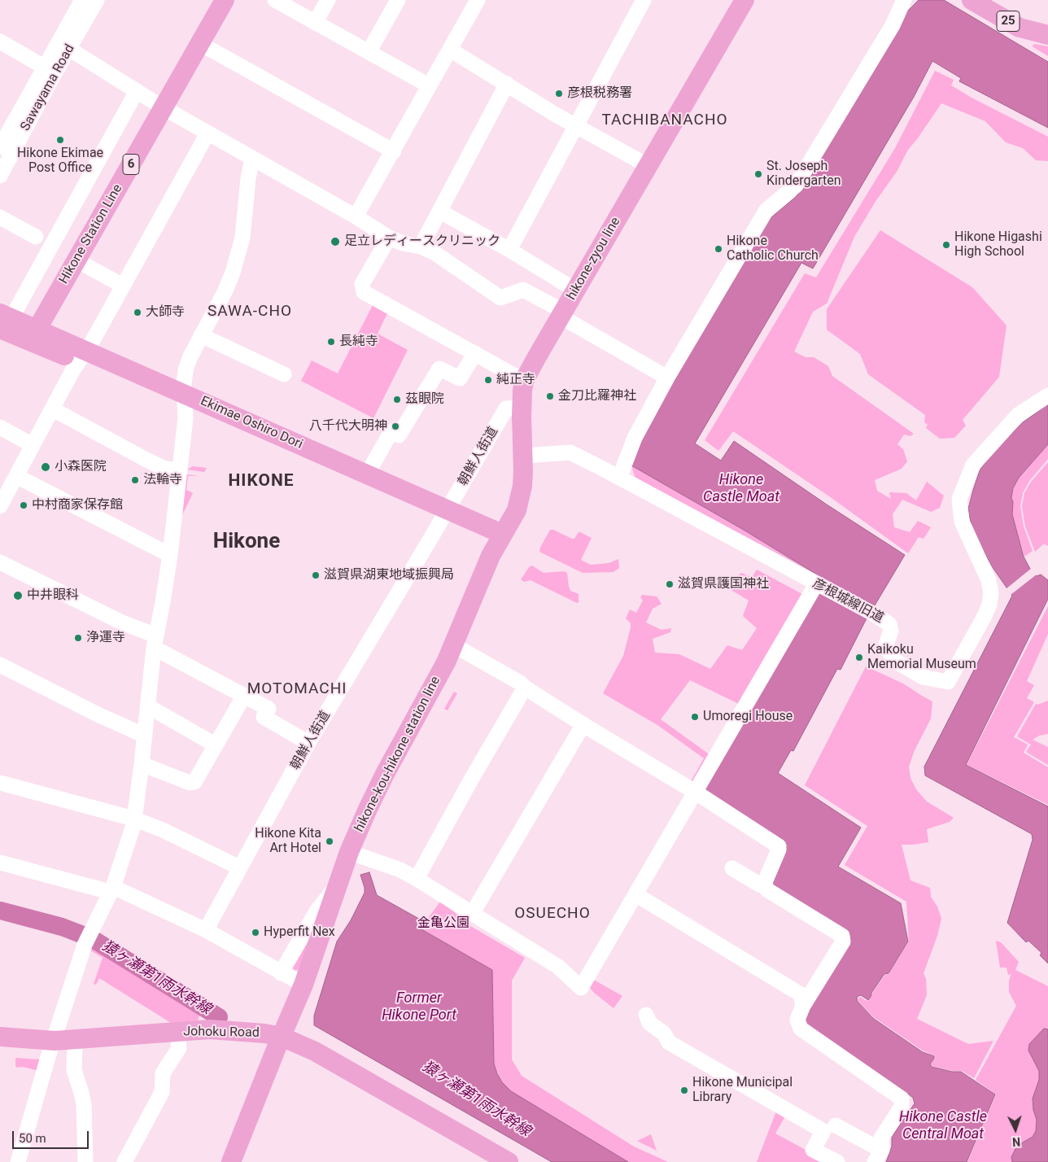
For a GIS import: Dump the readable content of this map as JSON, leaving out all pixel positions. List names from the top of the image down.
{
  "streets": {
    "main road": [
      "25",
      "6",
      "Hikone Station Line",
      "hikone-zyou line",
      "Ekimae Oshiro Dori",
      "hikone-kou-hikone station line",
      "Johoku Road"
    ],
    "street": ["Sawayama Road", "朝鮮人街道", "彦根城線旧道"]
  },
  "crossings": [
    ["Hikone Station Line", "Ekimae Oshiro Dori"],
    ["hikone-zyou line", "Ekimae Oshiro Dori"],
    ["hikone-zyou line", "朝鮮人街道"],
    ["hikone-zyou line", "彦根城線旧道"],
    ["hikone-zyou line", "hikone-kou-hikone station line"],
    ["Ekimae Oshiro Dori", "朝鮮人街道"],
    ["Ekimae Oshiro Dori", "hikone-kou-hikone station line"],
    ["hikone-kou-hikone station line", "Johoku Road"]
  ],
  "districts": [
    "TACHIBANACHO",
    "SAWA-CHO",
    "HIKONE",
    "Hikone",
    "MOTOMACHI",
    "OSUECHO"
  ],
  "water": [
    "Hikone Castle Moat",
    "猿ヶ瀬第1雨水幹線",
    "Former Hikone Port",
    "Hikone Castle Central Moat"
  ],
  "parks": ["金亀公園"],
  "places": [
    "彦根税務署",
    "Hikone Ekimae Post Office",
    "St. Joseph Kindergarten",
    "足立レディースクリニック",
    "Hikone Higashi High School",
    "Hikone Catholic Church",
    "大師寺",
    "長純寺",
    "純正寺",
    "金刀比羅神社",
    "茲眼院",
    "八千代大明神",
    "小森医院",
    "法輪寺",
    "中村商家保存館",
    "滋賀県湖東地域振興局",
    "滋賀県護国神社",
    "中井眼科",
    "浄運寺",
    "Kaikoku Memorial Museum",
    "Umoregi House",
    "Hikone Kita Art Hotel",
    "Hyperfit Nex",
    "Hikone Municipal Library"
  ],
  "scale_bar": "50 m",
  "north": "bottom"
}
